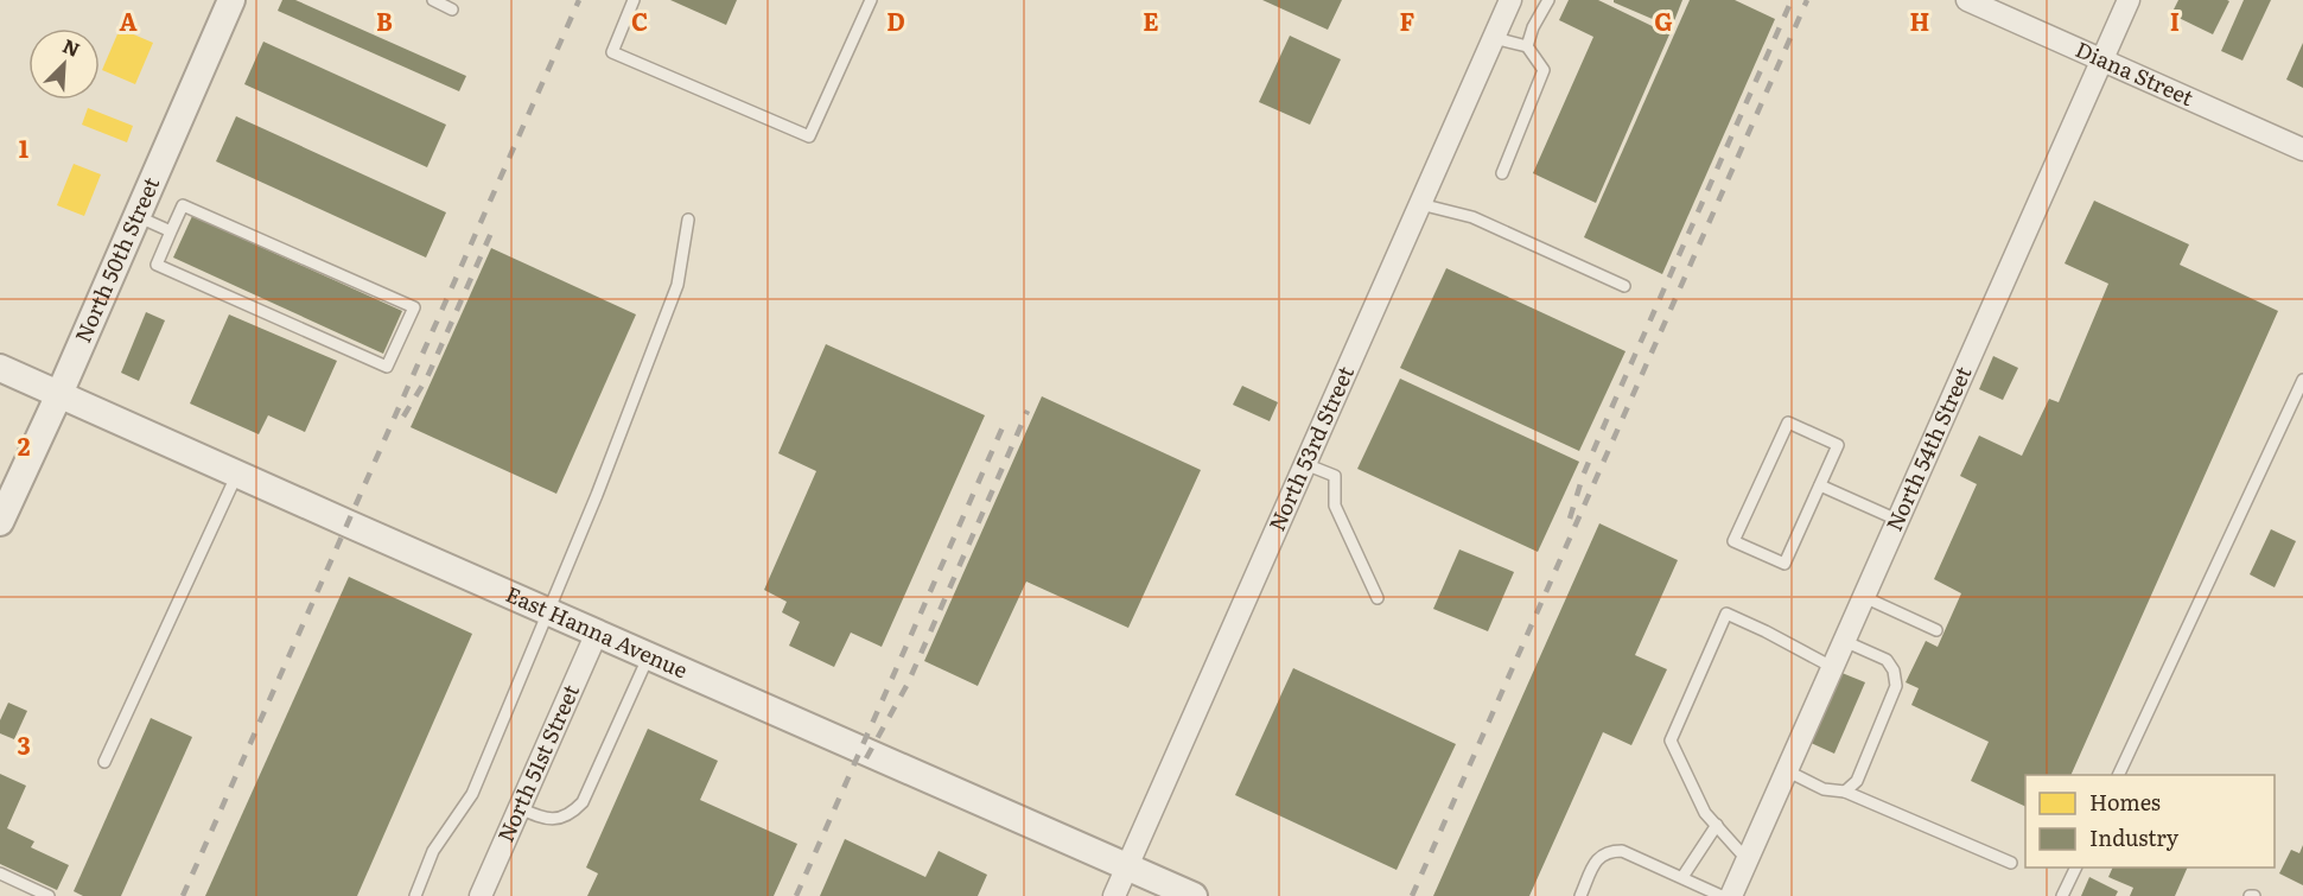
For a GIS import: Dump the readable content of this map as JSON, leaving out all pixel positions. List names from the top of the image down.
{
  "streets": {
    "street": [
      "Diana Street",
      "North 50th Street",
      "North 53rd Street",
      "North 54th Street",
      "East Hanna Avenue",
      "North 51st Street"
    ]
  },
  "crossings": [
    ["Diana Street", "North 54th Street"],
    ["North 50th Street", "East Hanna Avenue"],
    ["North 53rd Street", "East Hanna Avenue"],
    ["East Hanna Avenue", "North 51st Street"]
  ],
  "legend": ["Homes", "Industry"],
  "north": "top right",
  "grid": {
    "columns": [
      "A",
      "B",
      "C",
      "D",
      "E",
      "F",
      "G",
      "H",
      "I"
    ],
    "rows": ["1", "2", "3"]
  }
}
